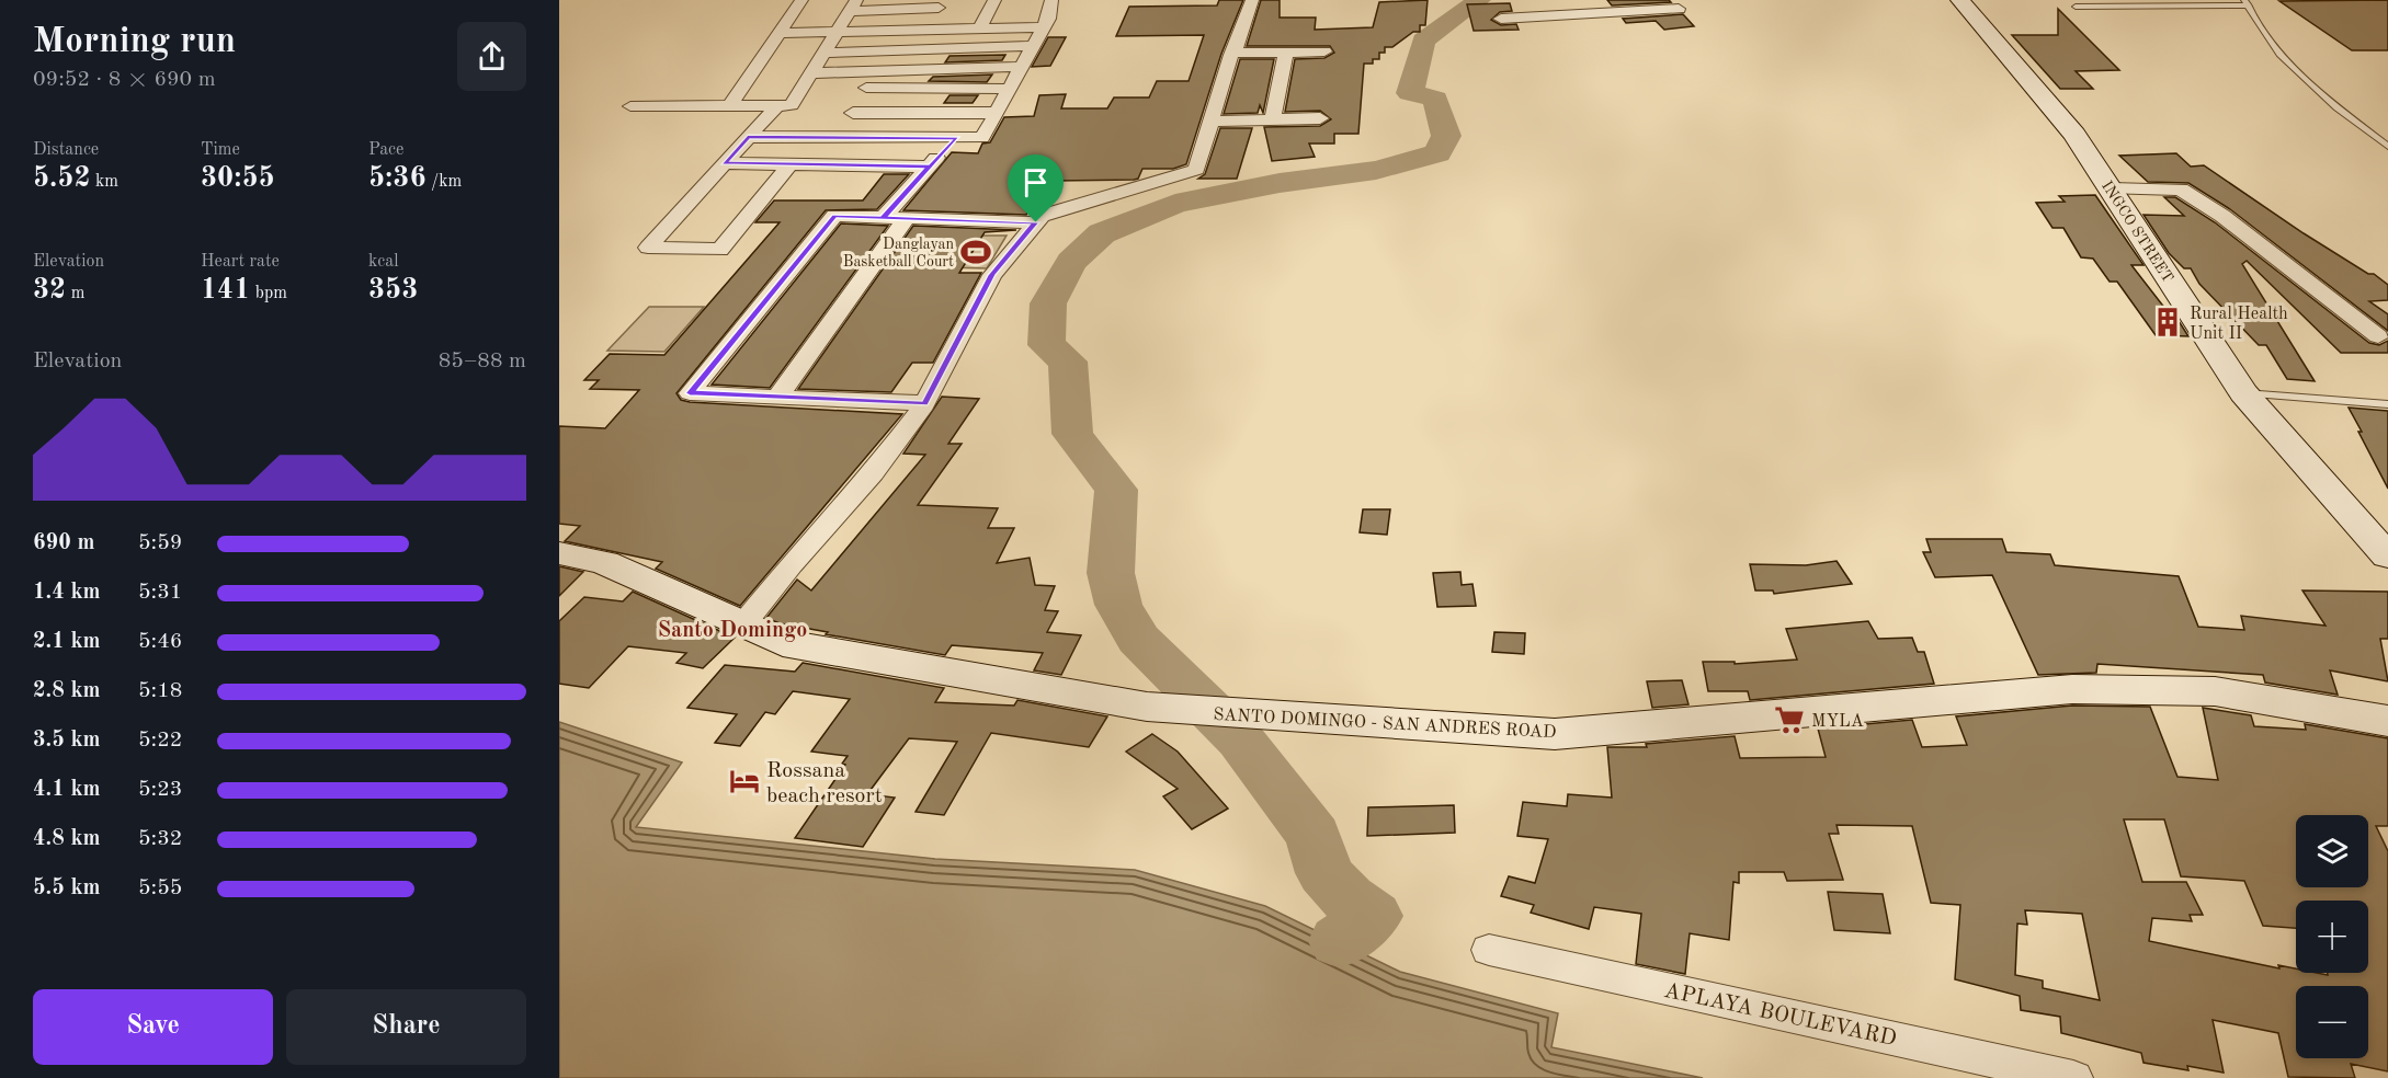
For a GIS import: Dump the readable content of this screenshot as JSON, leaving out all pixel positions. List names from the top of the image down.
{
  "streets": {
    "street": ["INGCO STREET", "SANTO DOMINGO - SAN ANDRES ROAD", "APLAYA BOULEVARD"]
  },
  "districts": ["Santo Domingo"],
  "places": {
    "sports": ["Danglayan Basketball Court"],
    "building": ["Rural Health Unit II"],
    "supermarket": ["MYLA"],
    "hotel": ["Rossana beach resort"]
  },
  "page": {
    "heading": ["Morning run", "09:52 · 8 × 690 m"],
    "stats": [
      ["Distance", "5.52 km"],
      ["Time", "30:55"],
      ["Pace", "5:36 /km"],
      ["Elevation", "32 m"],
      ["Heart rate", "141 bpm"],
      ["kcal", "353"]
    ],
    "chart": ["Elevation", "85–88 m"],
    "list": [
      {
        "name": "690 m",
        "note": "5:59"
      },
      {
        "name": "1.4 km",
        "note": "5:31"
      },
      {
        "name": "2.1 km",
        "note": "5:46"
      },
      {
        "name": "2.8 km",
        "note": "5:18"
      },
      {
        "name": "3.5 km",
        "note": "5:22"
      },
      {
        "name": "4.1 km",
        "note": "5:23"
      },
      {
        "name": "4.8 km",
        "note": "5:32"
      },
      {
        "name": "5.5 km",
        "note": "5:55"
      }
    ],
    "map_buttons": ["+", "−"],
    "buttons": ["Save", "Share"]
  }
}
